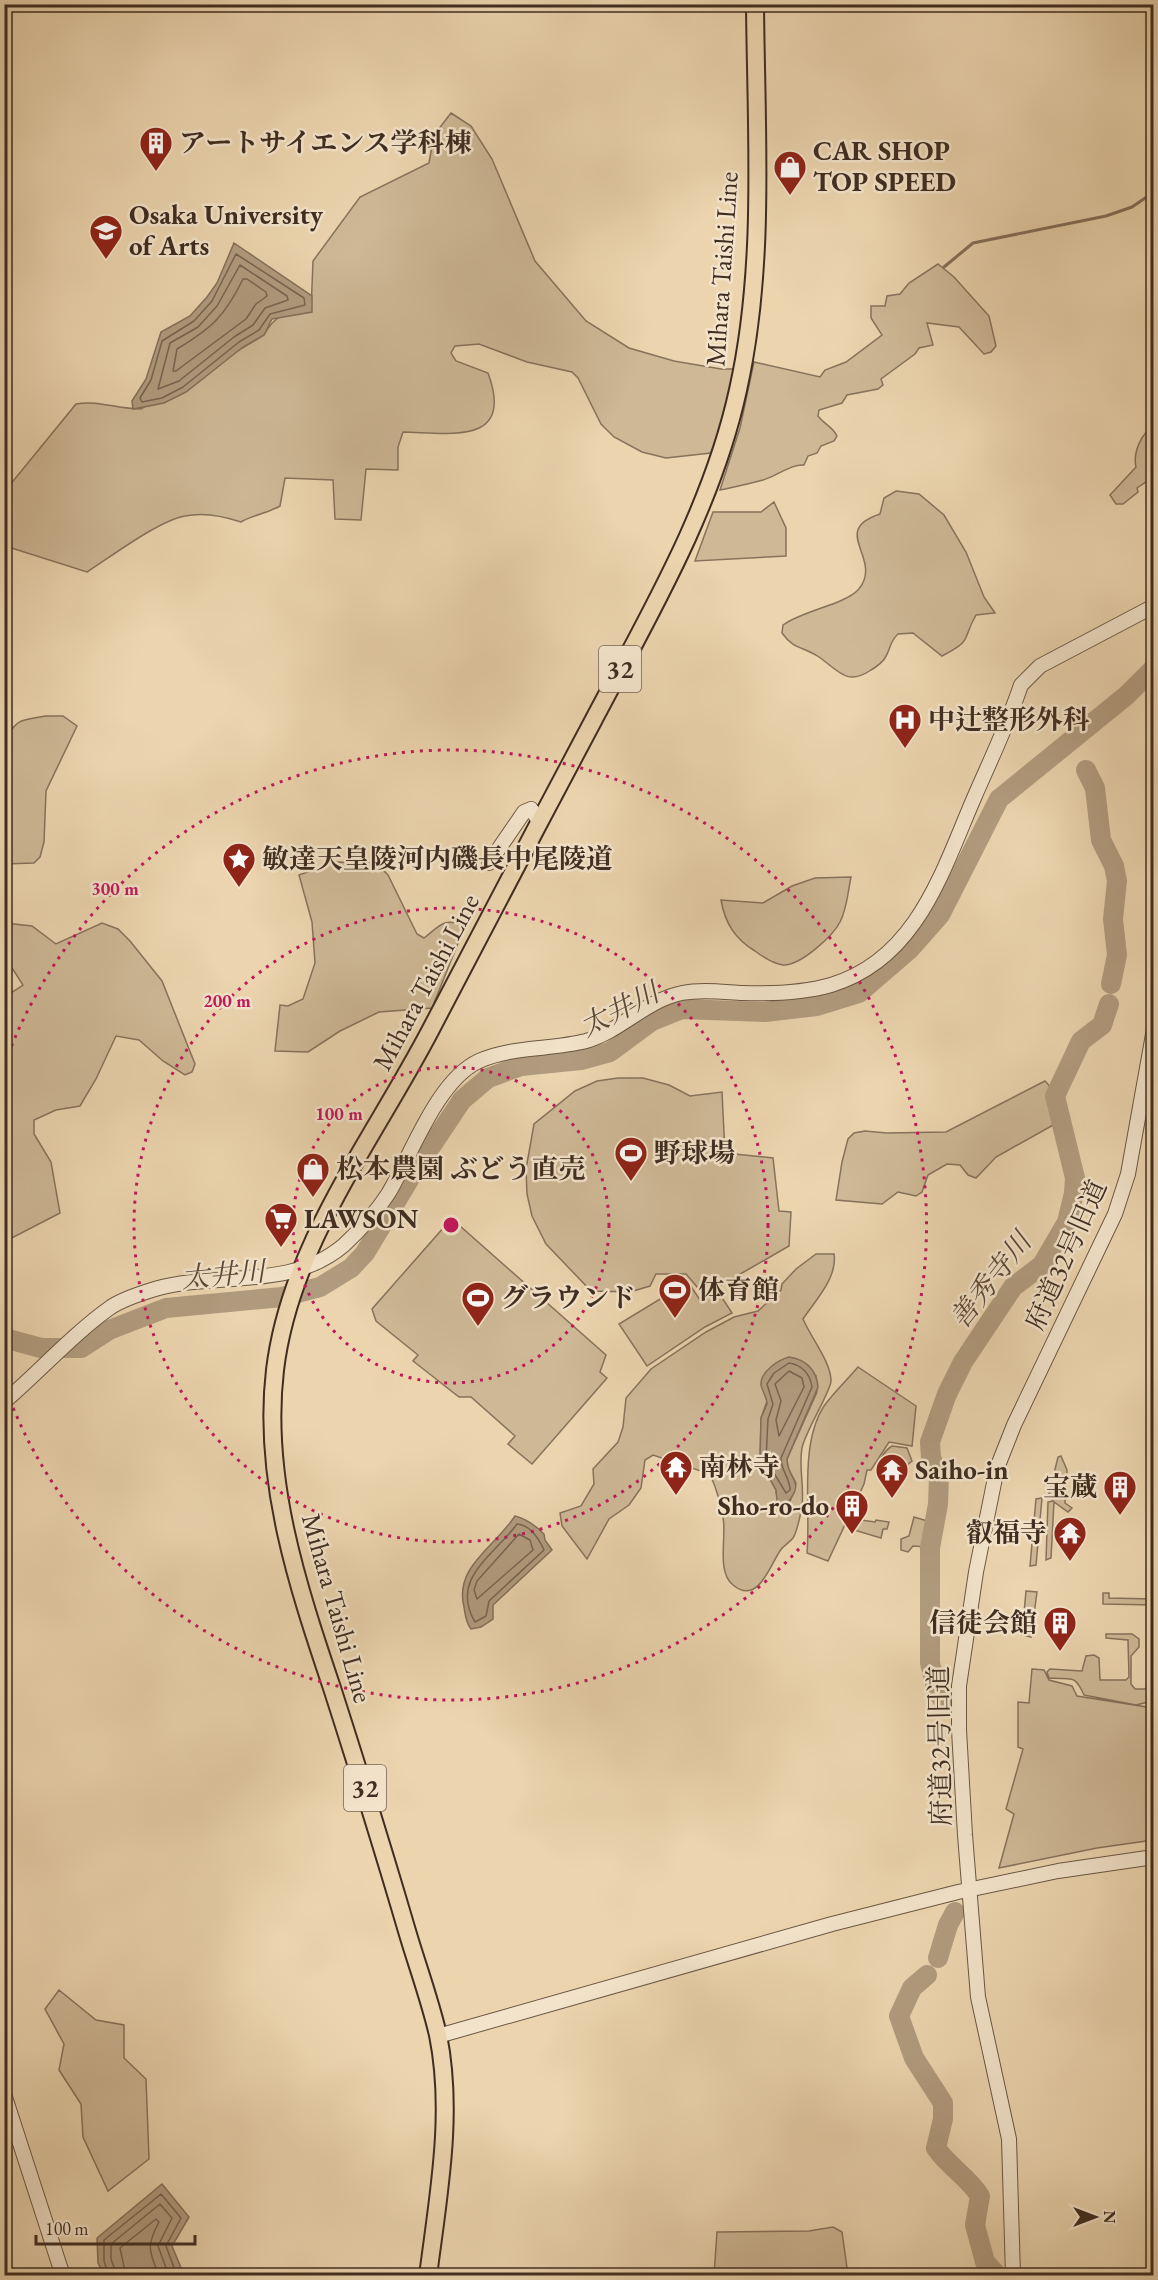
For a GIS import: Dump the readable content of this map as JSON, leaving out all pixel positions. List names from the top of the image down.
{
  "streets": {
    "main road": ["Mihara Taishi Line", "32"],
    "street": ["府道32号旧道"]
  },
  "water": ["太井川", "善秀寺川"],
  "places": {
    "building": [
      "アートサイエンス学科棟",
      "宝蔵",
      "Sho-ro-do",
      "信徒会館"
    ],
    "shop": ["CAR SHOP TOP SPEED", "松本農園 ぶどう直売"],
    "school or university": ["Osaka University of Arts"],
    "hospital": ["中辻整形外科"],
    "place": ["敏達天皇陵河内磯長中尾陵道"],
    "sports": ["野球場", "体育館", "グラウンド"],
    "supermarket": ["LAWSON"],
    "temple": ["南林寺", "Saiho-in", "叡福寺"]
  },
  "scale_bar": "100 m",
  "north": "right",
  "rings": ["300 m", "200 m", "100 m"]
}
